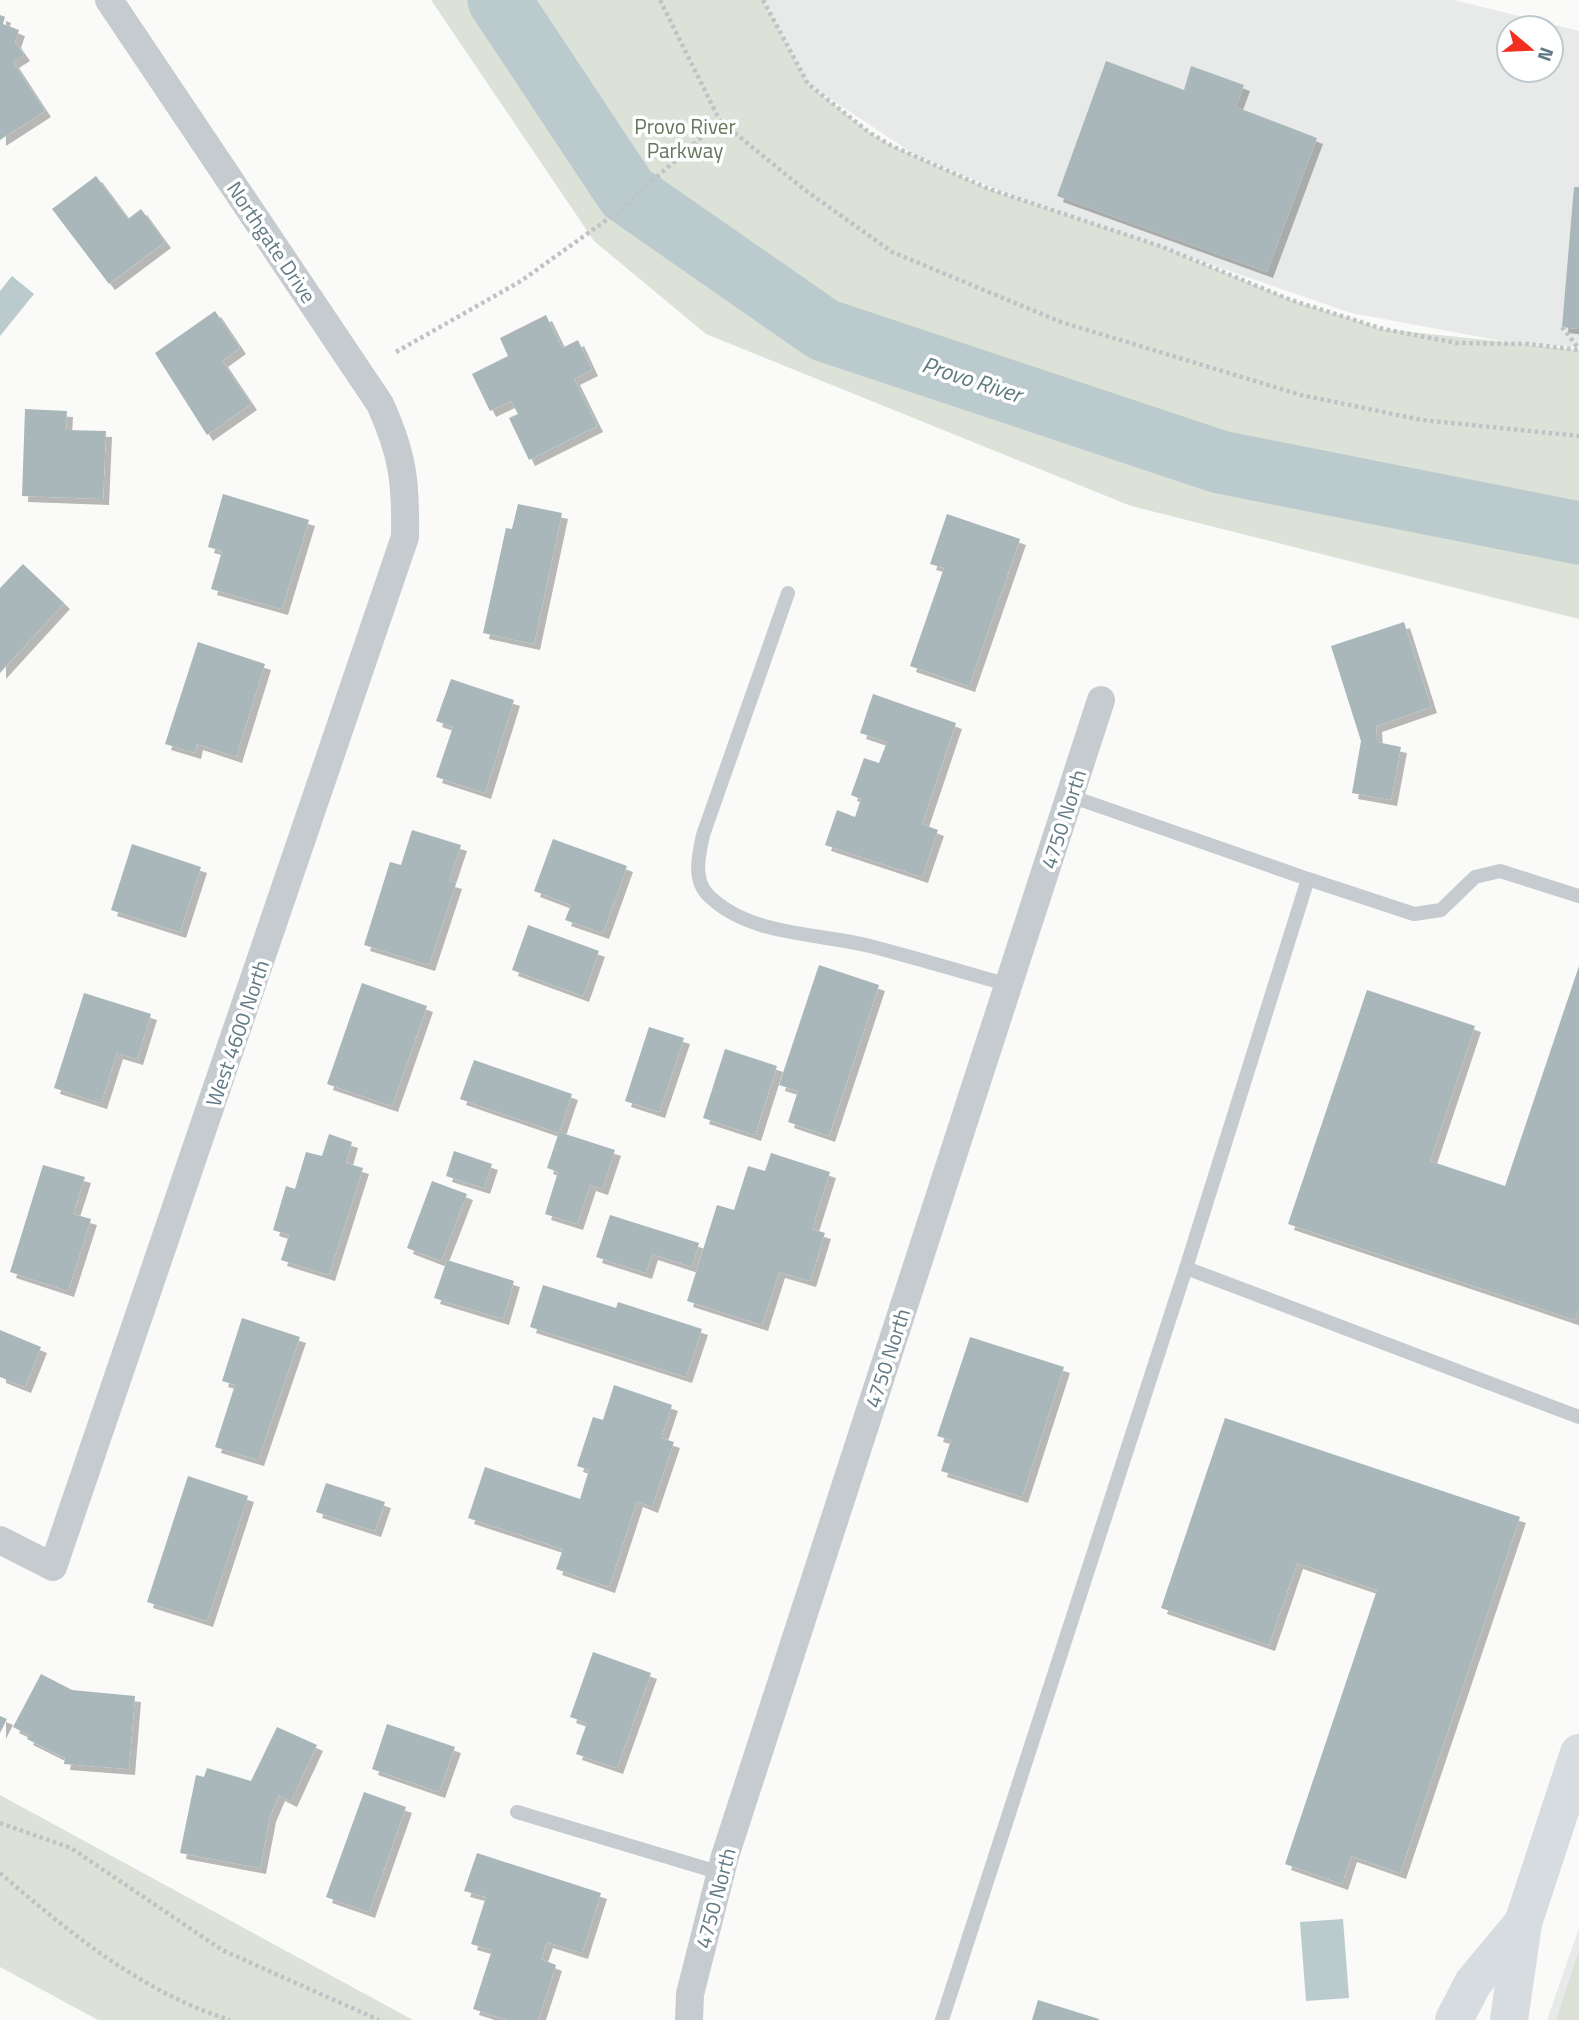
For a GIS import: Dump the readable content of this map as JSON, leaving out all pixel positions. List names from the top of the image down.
{
  "streets": {
    "street": ["Northgate Drive", "4750 North", "West 4600 North"]
  },
  "crossings": [
    ["Northgate Drive", "West 4600 North"]
  ],
  "water": ["Provo River"],
  "parks": ["Provo River Parkway"],
  "north": "right"
}
